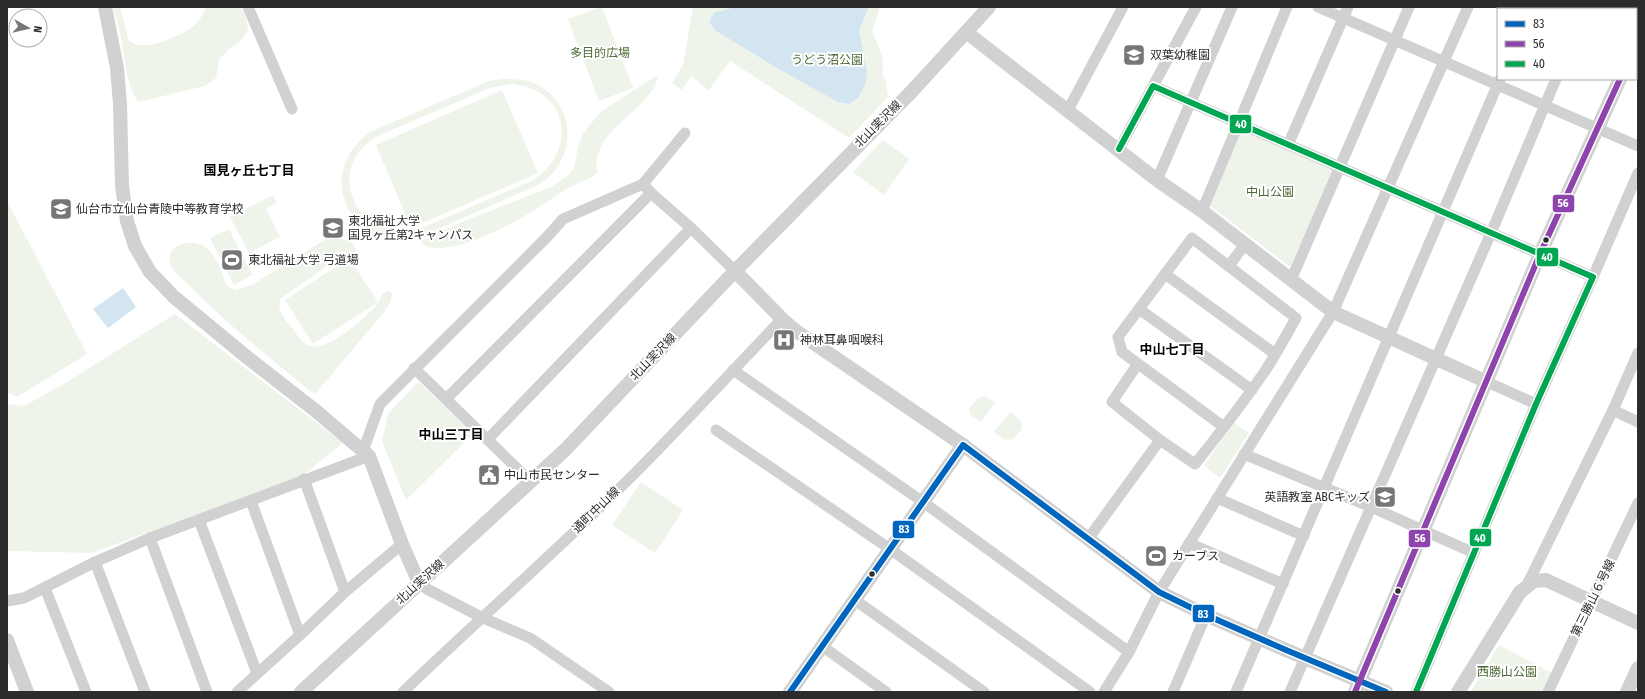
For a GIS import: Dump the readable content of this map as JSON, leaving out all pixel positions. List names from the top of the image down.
{
  "streets": {
    "street": ["北山実沢線", "通町中山線", "第三勝山６号線"]
  },
  "districts": ["国見ヶ丘七丁目", "中山七丁目", "中山三丁目"],
  "parks": [
    "多目的広場",
    "うどう沼公園",
    "中山公園",
    "西勝山公園"
  ],
  "places": {
    "school or university": [
      "双葉幼稚園",
      "仙台市立仙台青陵中等教育学校",
      "東北福祉大学 国見ヶ丘第2キャンパス",
      "英語教室 ABCキッズ"
    ],
    "sports": ["東北福祉大学 弓道場", "カーブス"],
    "hospital": ["神林耳鼻咽喉科"],
    "public building": ["中山市民センター"]
  },
  "lines": ["transit line 56", "transit line 40", "transit line 83"],
  "legend": ["83", "56", "40"],
  "north": "right"
}
